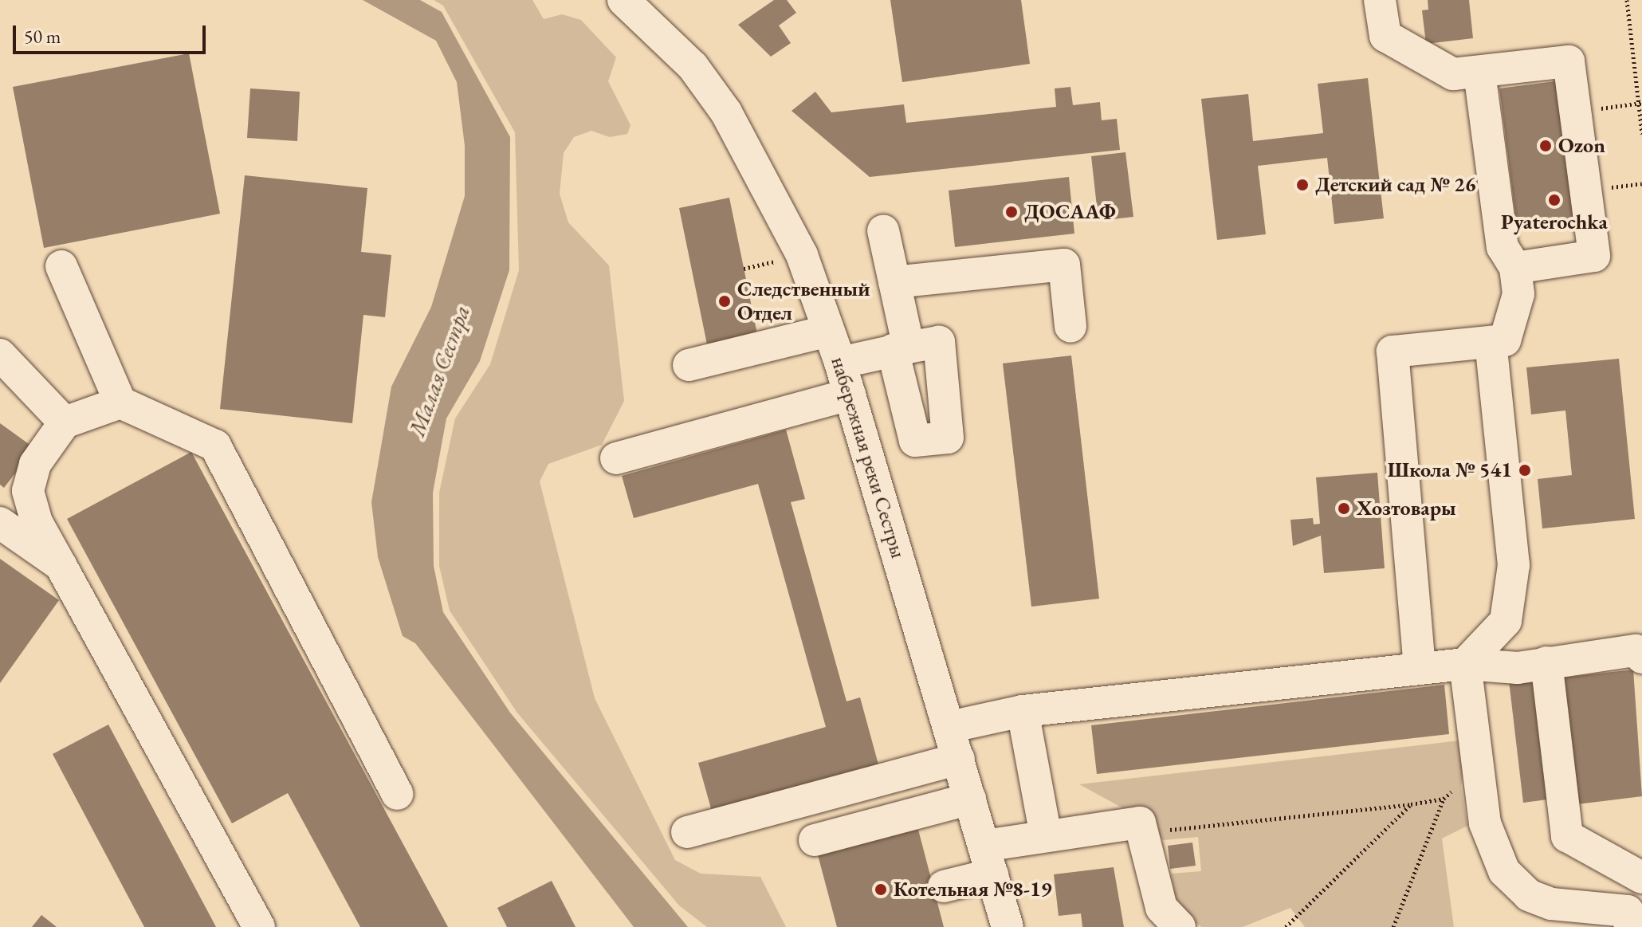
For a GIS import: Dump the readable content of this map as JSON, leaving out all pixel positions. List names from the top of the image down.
{
  "streets": {
    "street": ["набережная реки Сестры"]
  },
  "water": ["Малая Сестра"],
  "places": [
    "Ozon",
    "Детский сад № 26",
    "Pyaterochka",
    "ДОСААФ",
    "Следственный Отдел",
    "Школа № 541",
    "Хозтовары",
    "Котельная №8-19"
  ],
  "scale_bar": "50 m"
}
